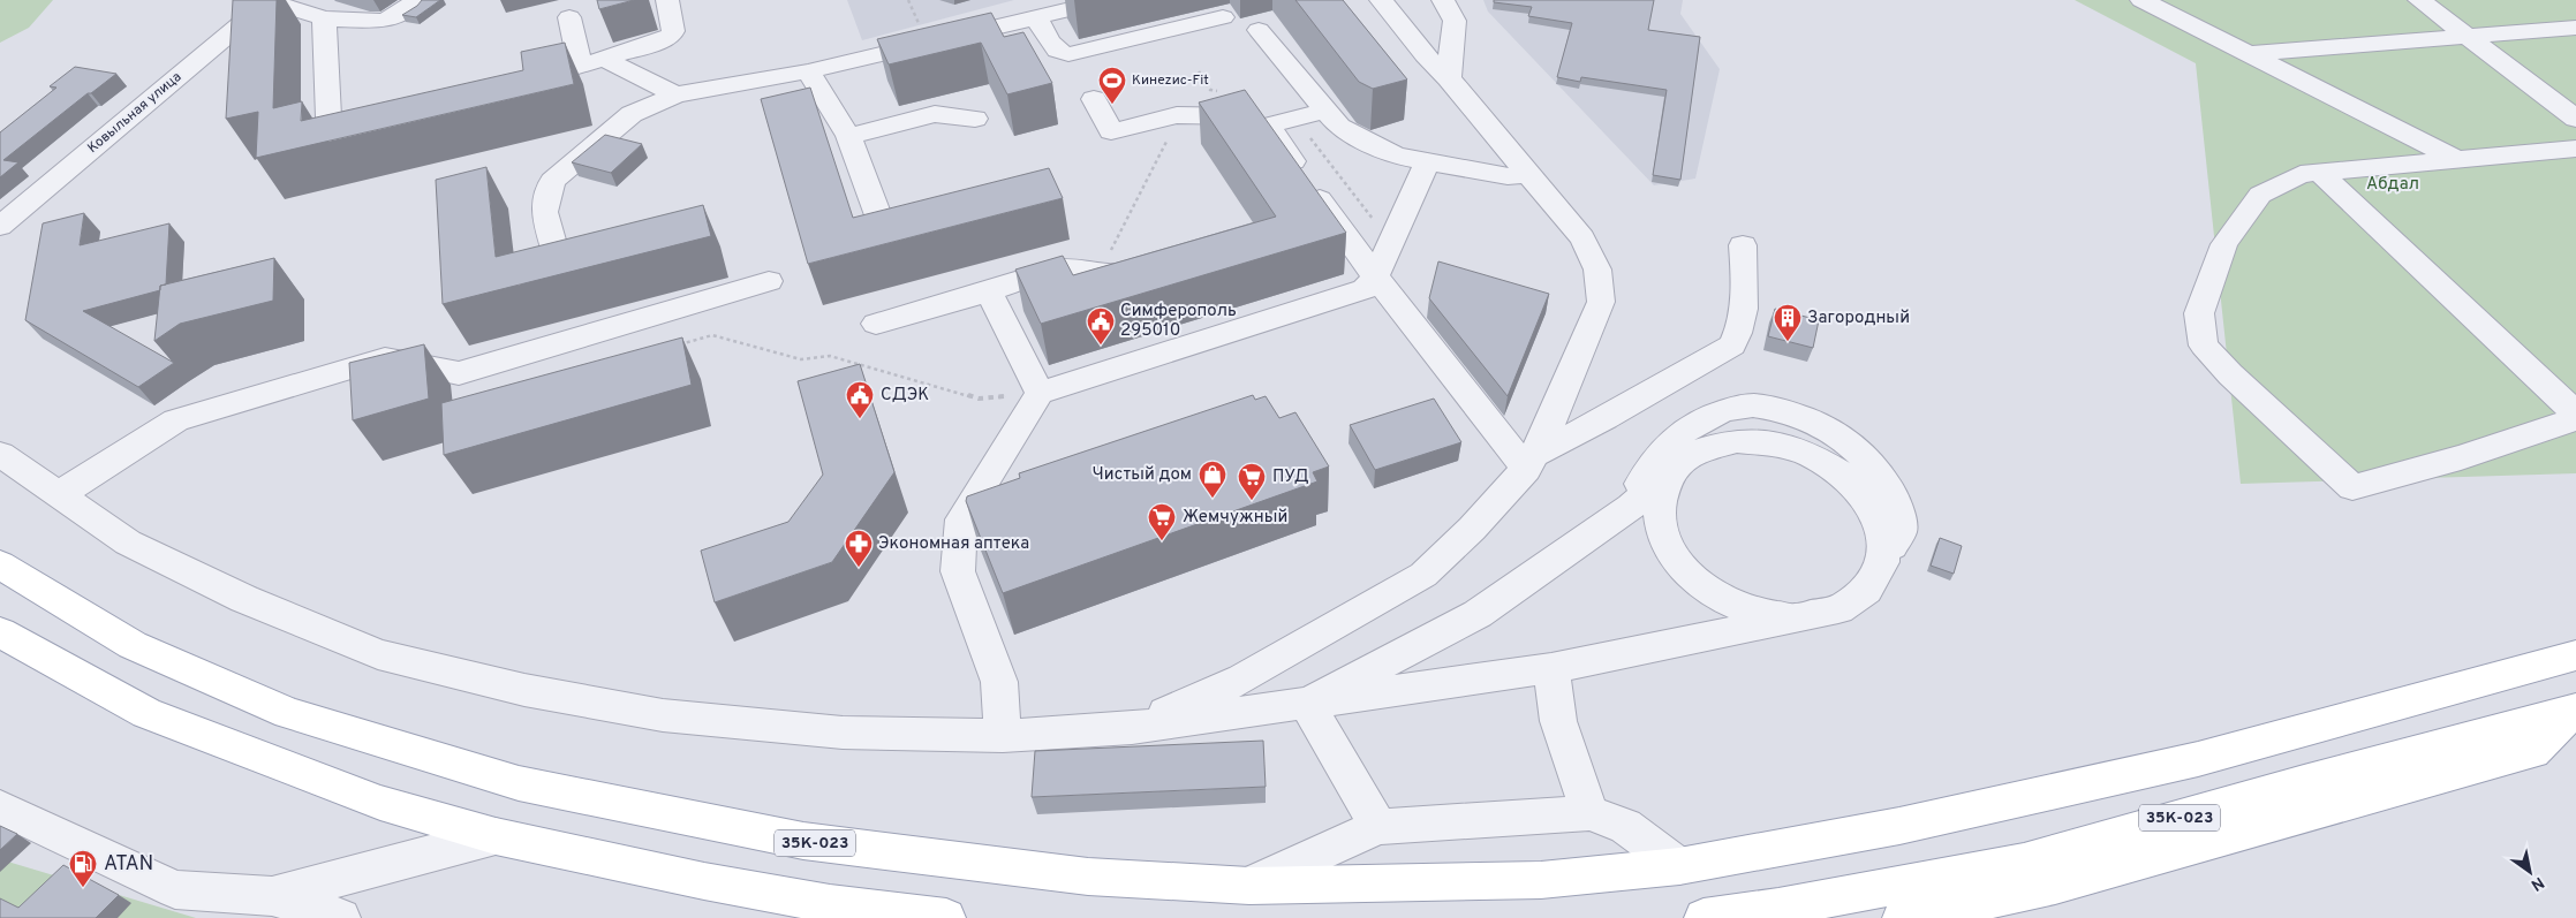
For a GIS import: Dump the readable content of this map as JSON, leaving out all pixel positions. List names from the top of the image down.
{
  "streets": {
    "main road": ["35К-023"],
    "street": ["Ковыльная улица"]
  },
  "parks": ["Абдал"],
  "places": {
    "sports": ["Кинеzис-Fit"],
    "building": ["Загородный"],
    "public building": ["Симферополь 295010", "СДЭК"],
    "shop": ["Чистый дом"],
    "supermarket": ["ПУД", "Жемчужный"],
    "pharmacy": ["Экономная аптека"],
    "fuel station": ["ATAN"]
  },
  "north": "bottom right"
}
